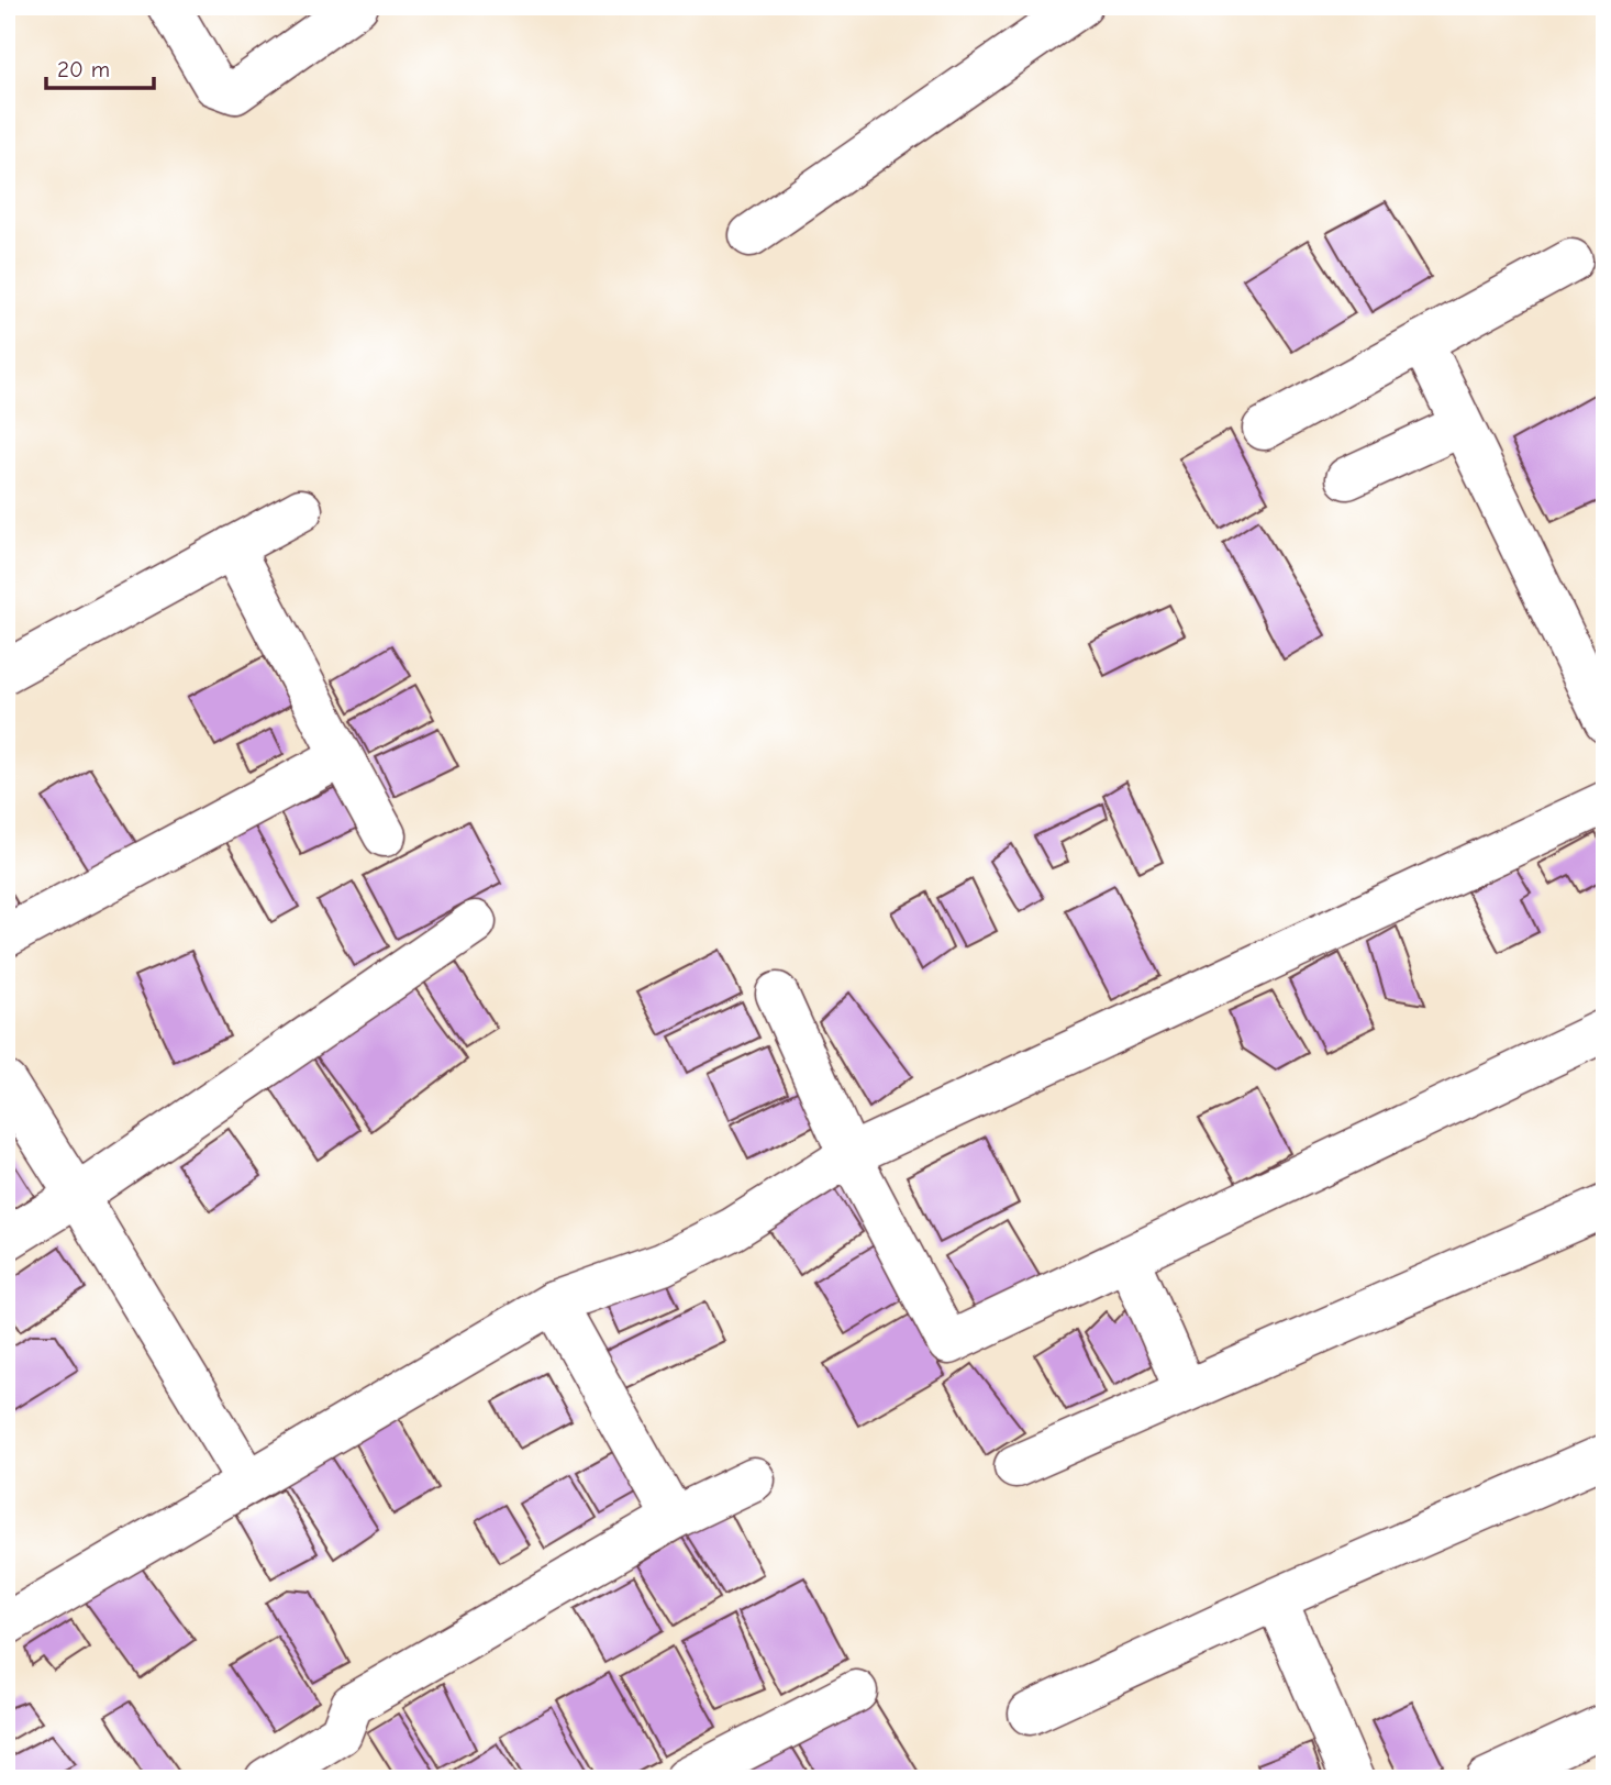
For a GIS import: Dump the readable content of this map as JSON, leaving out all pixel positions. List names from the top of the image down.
{
  "scale_bar": "20 m"
}
